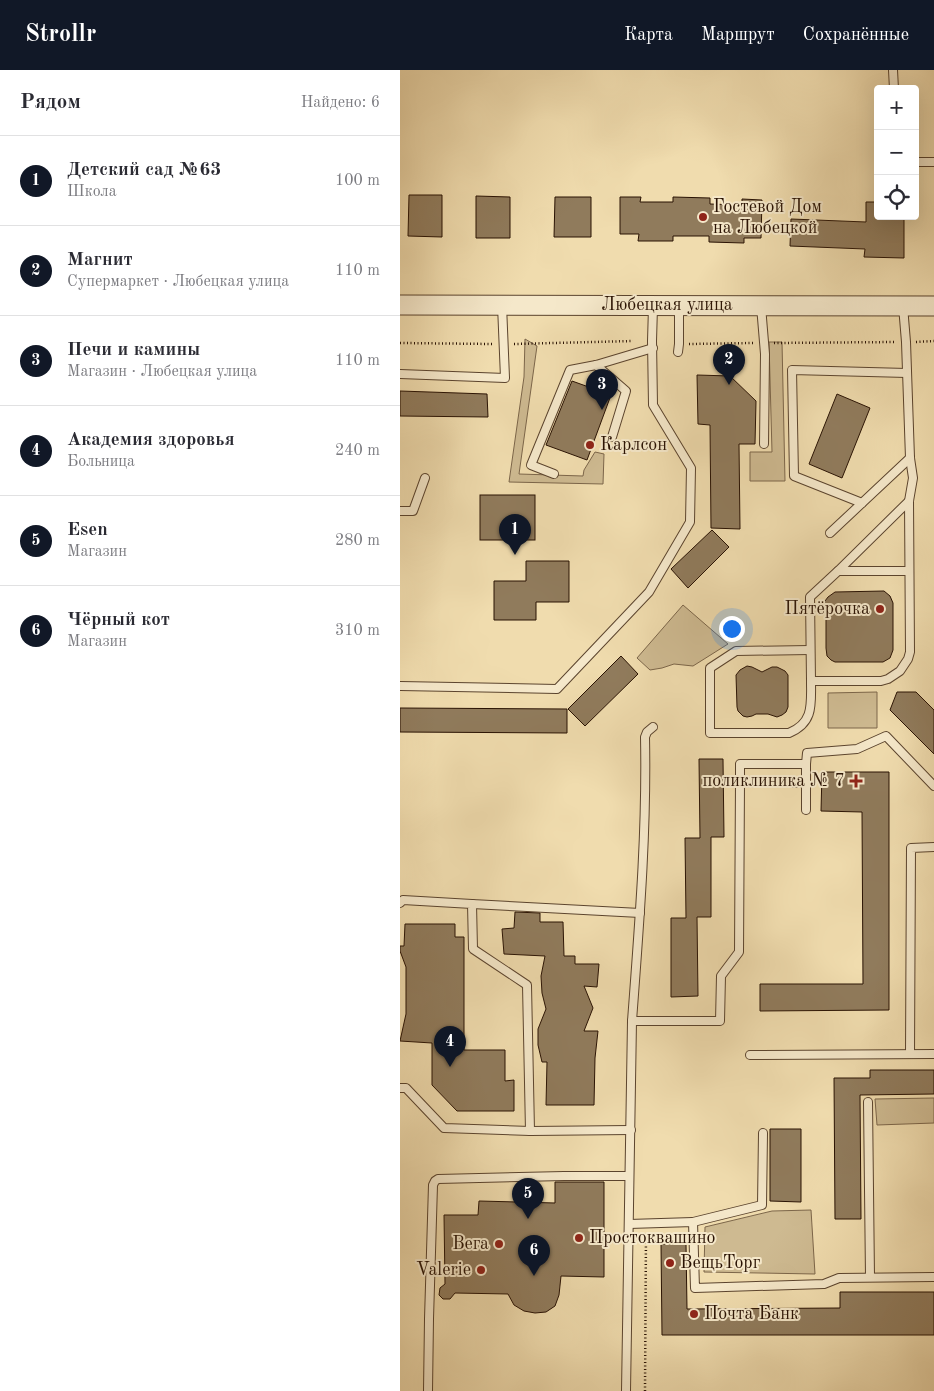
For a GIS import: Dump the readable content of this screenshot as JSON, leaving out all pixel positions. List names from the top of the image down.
{
  "streets": {
    "street": ["Любецкая улица"]
  },
  "places": {
    "other": [
      "Гостевой Дом на Любецкой",
      "Карлсон",
      "Пятёрочка",
      "Простоквашино",
      "Вега",
      "ВещьТорг",
      "Valerie",
      "Почта Банк"
    ],
    "health": ["поликлиника № 7"]
  },
  "page": {
    "header": "Strollr",
    "nav": ["Карта", "Маршрут", "Сохранённые"],
    "heading": ["Рядом", "Найдено: 6"],
    "map_buttons": ["+", "−"],
    "list": [
      {
        "mark": "1",
        "name": "Детский сад №63",
        "note": "Школа",
        "value": "100 m"
      },
      {
        "mark": "2",
        "name": "Магнит",
        "note": "Супермаркет · Любецкая улица",
        "value": "110 m"
      },
      {
        "mark": "3",
        "name": "Печи и камины",
        "note": "Магазин · Любецкая улица",
        "value": "110 m"
      },
      {
        "mark": "4",
        "name": "Академия здоровья",
        "note": "Больница",
        "value": "240 m"
      },
      {
        "mark": "5",
        "name": "Esen",
        "note": "Магазин",
        "value": "280 m"
      },
      {
        "mark": "6",
        "name": "Чёрный кот",
        "note": "Магазин",
        "value": "310 m"
      }
    ],
    "pins": [
      "2",
      "3",
      "1",
      "4",
      "5",
      "6"
    ]
  }
}
